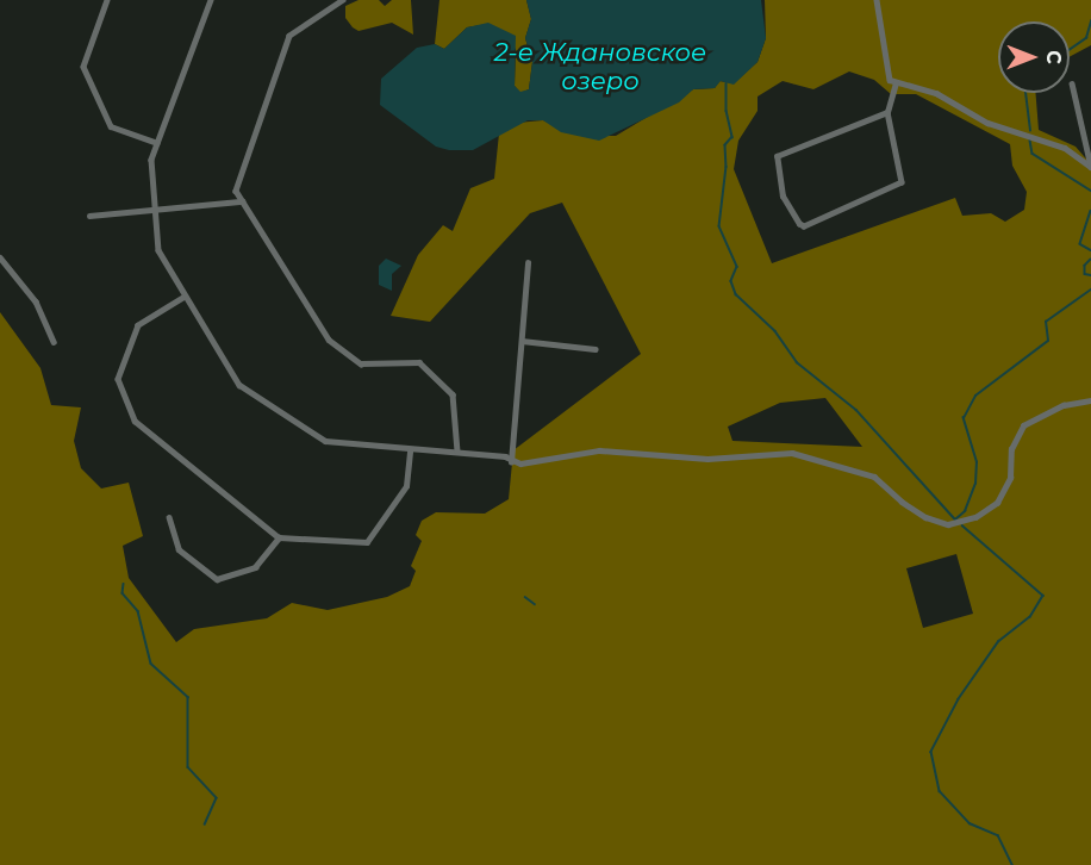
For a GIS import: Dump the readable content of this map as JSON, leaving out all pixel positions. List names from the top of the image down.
{
  "water": ["2-е Ждановское озеро"],
  "north": "right"
}
